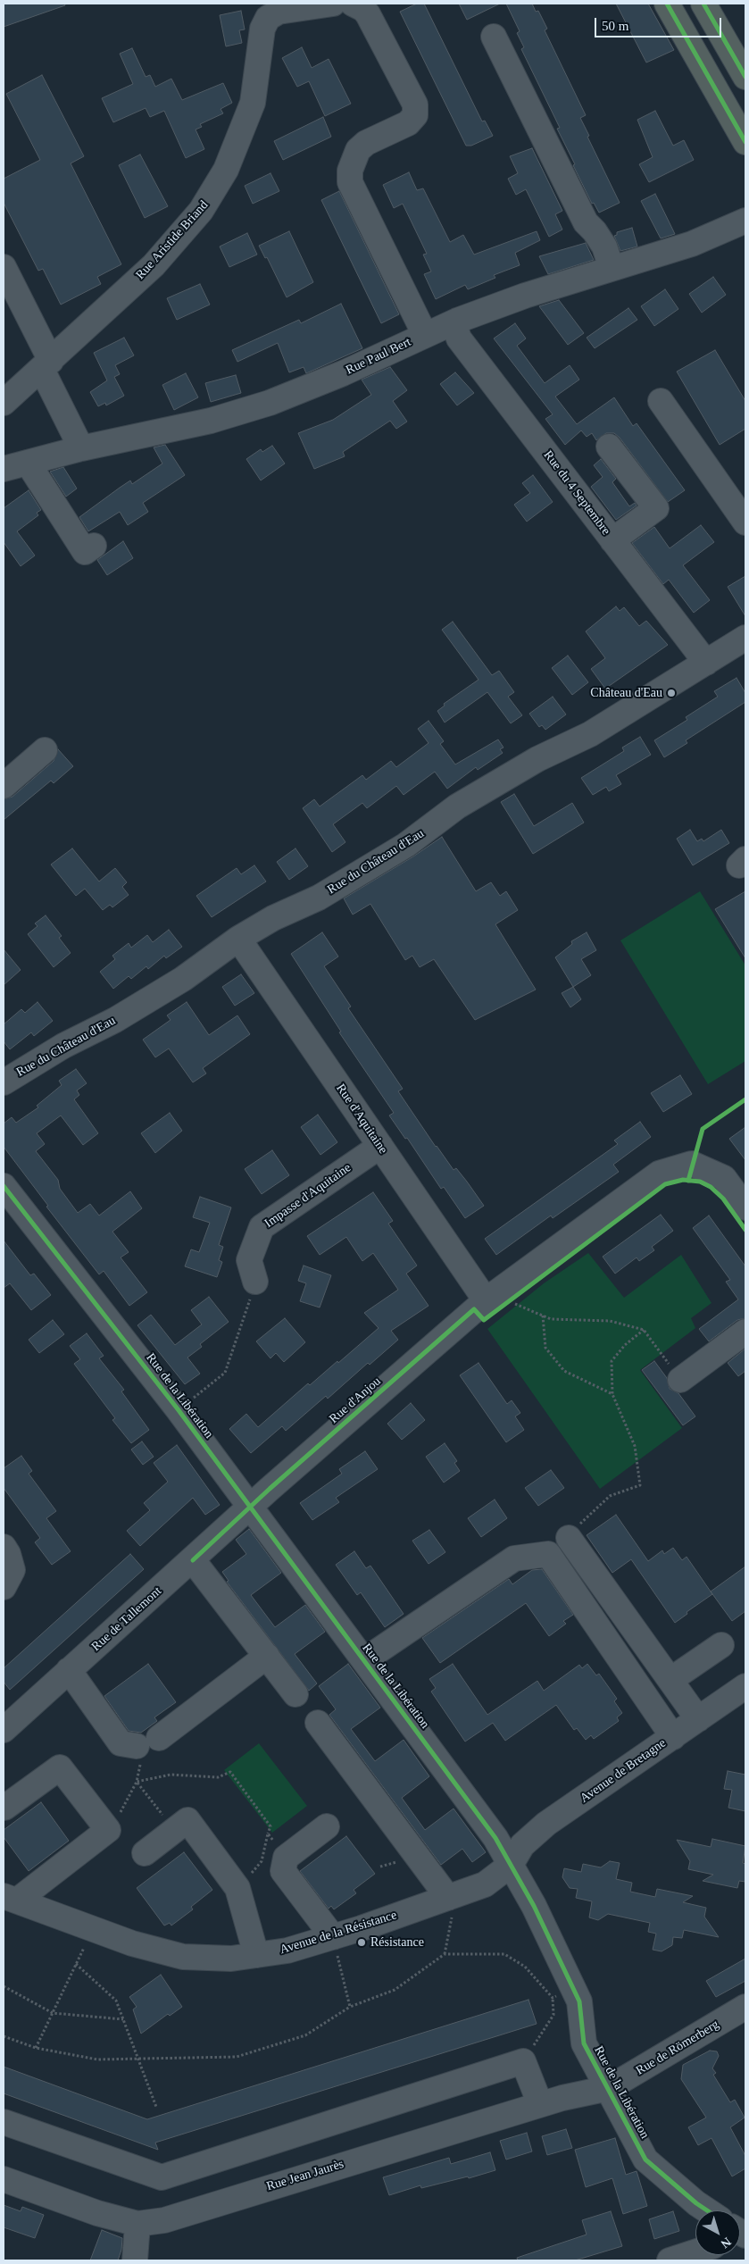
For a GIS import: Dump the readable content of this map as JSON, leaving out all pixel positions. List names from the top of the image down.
{
  "streets": {
    "street": [
      "Rue Aristide Briand",
      "Rue Paul Bert",
      "Rue du 4 Septembre",
      "Rue du Château d'Eau",
      "Rue d'Aquitaine",
      "Impasse d'Aquitaine",
      "Rue de la Libération",
      "Rue d'Anjou",
      "Rue de Tallemont",
      "Avenue de Bretagne",
      "Avenue de la Résistance",
      "Rue de Römerberg",
      "Rue Jean Jaurès"
    ]
  },
  "crossings": [
    ["Rue Paul Bert", "Rue du 4 Septembre"],
    ["Rue du 4 Septembre", "Rue du Château d'Eau"],
    ["Rue du Château d'Eau", "Rue d'Aquitaine"],
    ["Rue d'Aquitaine", "Impasse d'Aquitaine"],
    ["Rue d'Aquitaine", "Rue d'Anjou"],
    ["Rue de la Libération", "Rue d'Anjou"],
    ["Rue de la Libération", "Rue de Tallemont"],
    ["Rue de la Libération", "Avenue de Bretagne"],
    ["Rue de la Libération", "Avenue de la Résistance"],
    ["Rue de la Libération", "Rue de Römerberg"],
    ["Rue de la Libération", "Rue Jean Jaurès"],
    ["Rue d'Anjou", "Rue de Tallemont"],
    ["Avenue de Bretagne", "Avenue de la Résistance"],
    ["Rue de Römerberg", "Rue Jean Jaurès"]
  ],
  "places": ["Château d'Eau", "Résistance"],
  "scale_bar": "50 m",
  "north": "bottom right"
}
